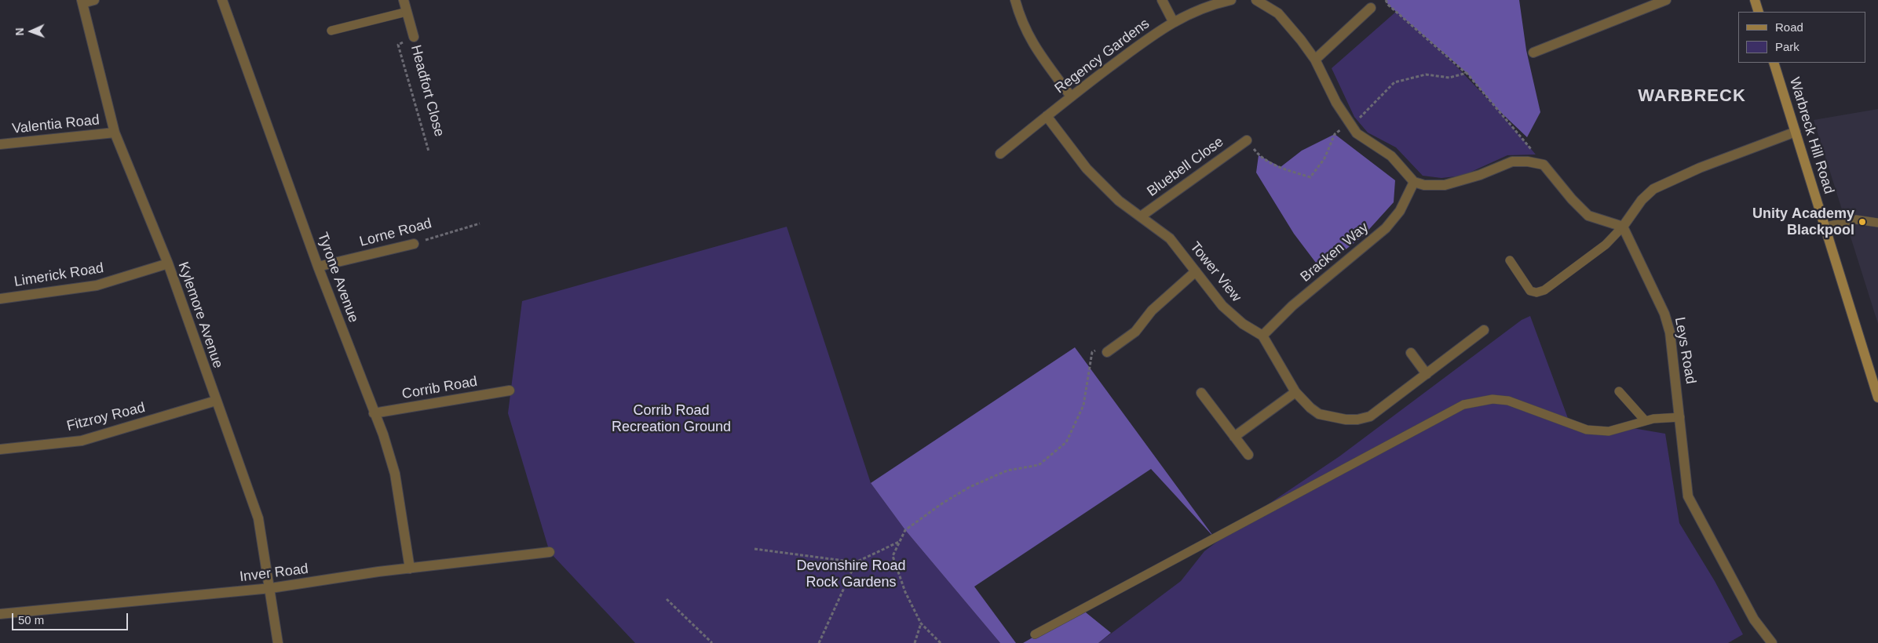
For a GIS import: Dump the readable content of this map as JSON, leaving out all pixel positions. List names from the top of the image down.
{
  "streets": {
    "main road": ["Warbreck Hill Road"],
    "street": [
      "Regency Gardens",
      "Headfort Close",
      "Valentia Road",
      "Bluebell Close",
      "Lorne Road",
      "Bracken Way",
      "Tower View",
      "Limerick Road",
      "Tyrone Avenue",
      "Kylemore Avenue",
      "Leys Road",
      "Corrib Road",
      "Fitzroy Road",
      "Inver Road"
    ]
  },
  "crossings": [
    ["Regency Gardens", "Tower View"],
    ["Valentia Road", "Kylemore Avenue"],
    ["Bluebell Close", "Tower View"],
    ["Lorne Road", "Tyrone Avenue"],
    ["Bracken Way", "Tower View"],
    ["Limerick Road", "Kylemore Avenue"],
    ["Tyrone Avenue", "Corrib Road"],
    ["Tyrone Avenue", "Inver Road"],
    ["Kylemore Avenue", "Fitzroy Road"],
    ["Kylemore Avenue", "Inver Road"]
  ],
  "districts": ["WARBRECK"],
  "parks": ["Corrib Road Recreation Ground", "Devonshire Road Rock Gardens"],
  "places": ["Unity Academy Blackpool"],
  "legend": ["Road", "Park"],
  "scale_bar": "50 m",
  "north": "left"
}
